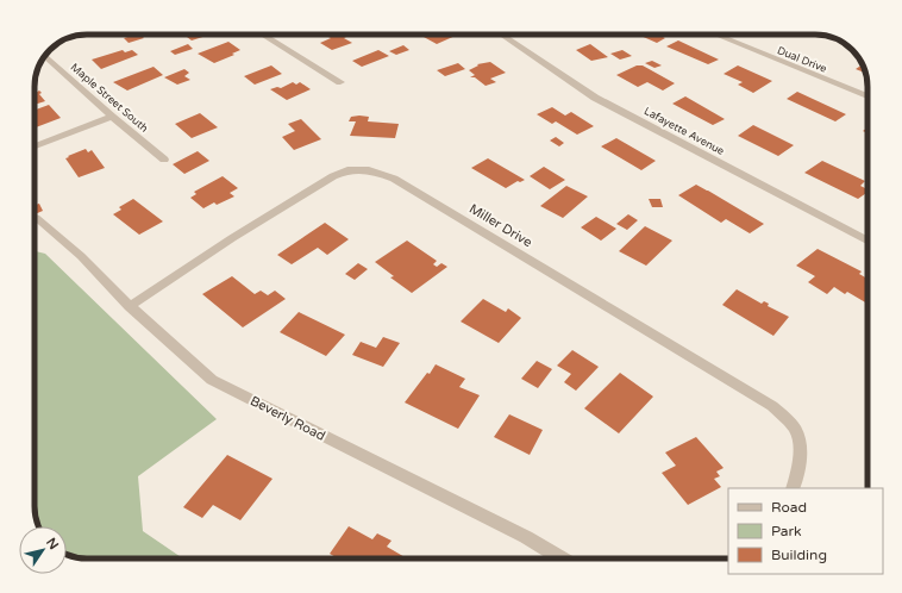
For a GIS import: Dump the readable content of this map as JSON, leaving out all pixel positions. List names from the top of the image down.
{
  "streets": {
    "street": [
      "Dual Drive",
      "Maple Street South",
      "Lafayette Avenue",
      "Miller Drive",
      "Beverly Road"
    ]
  },
  "crossings": [
    ["Miller Drive", "Beverly Road"]
  ],
  "legend": ["Road", "Park", "Building"],
  "north": "top right"
}
